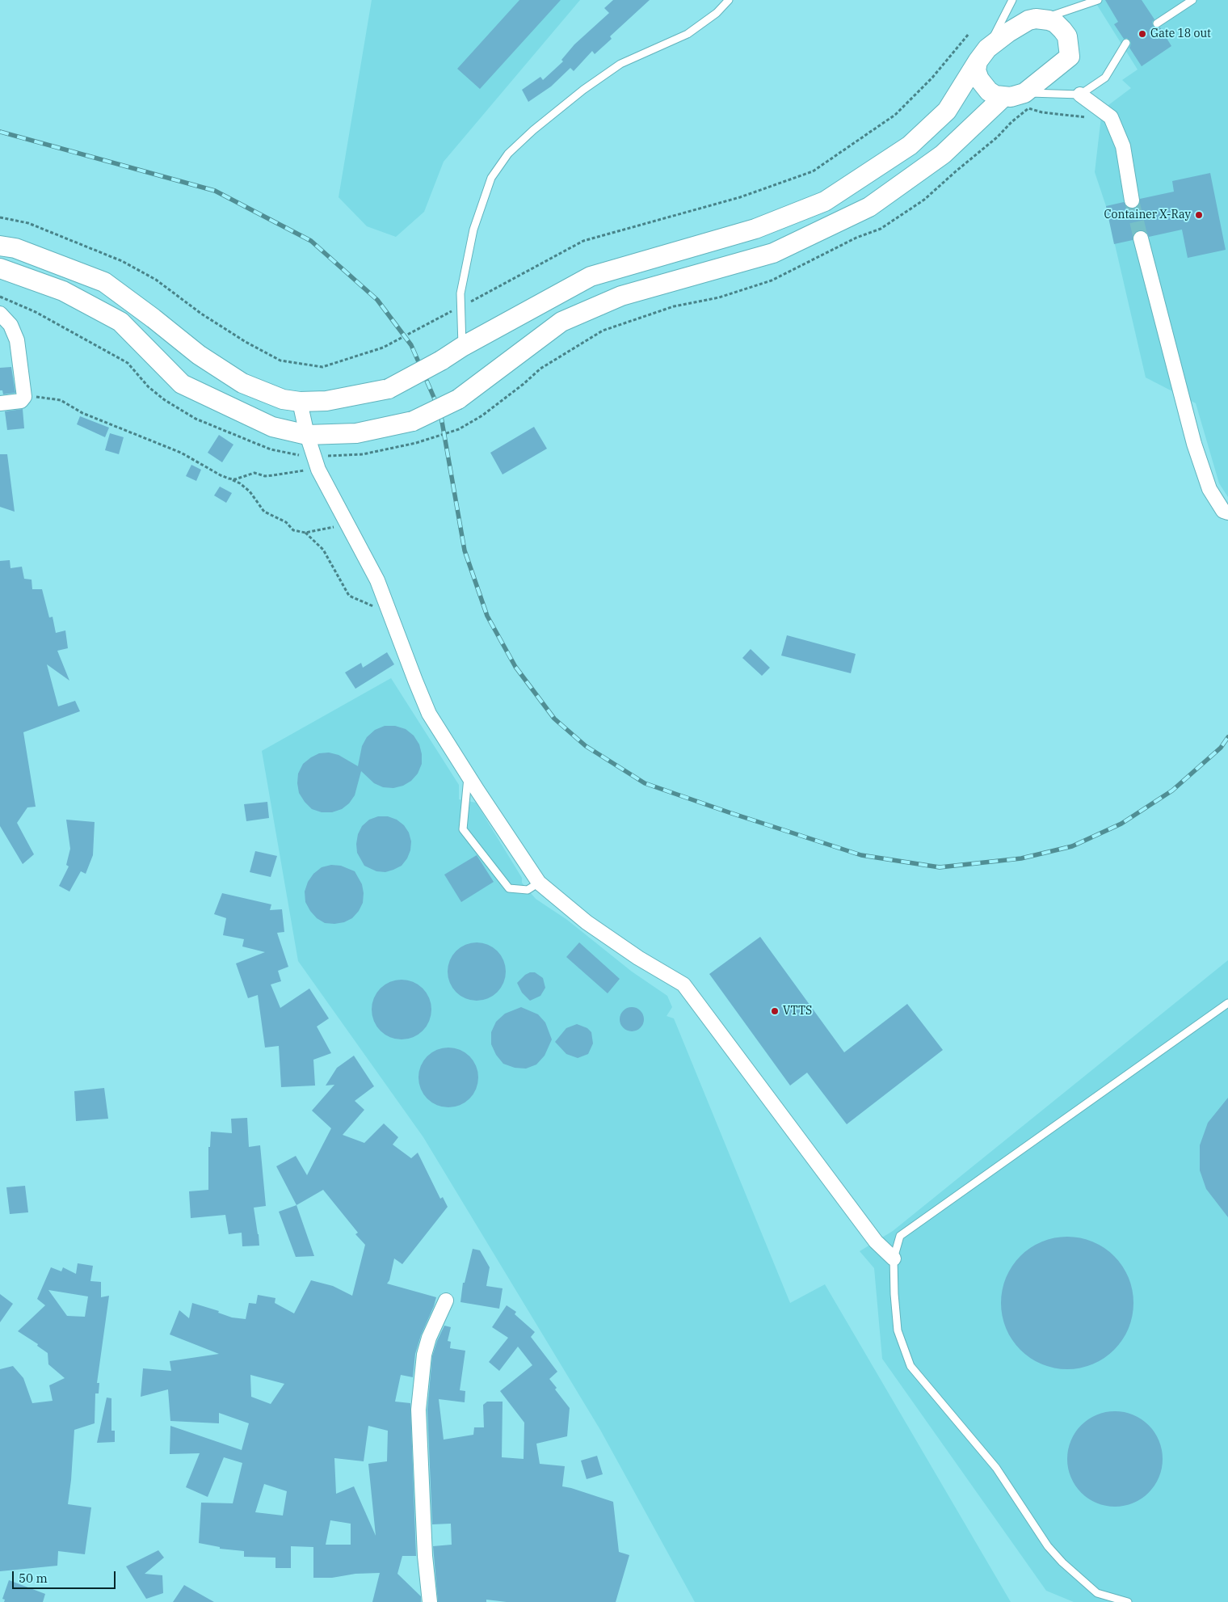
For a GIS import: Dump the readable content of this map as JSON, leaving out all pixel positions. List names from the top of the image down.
{
  "places": ["Gate 18 out", "Container X-Ray", "VTTS"],
  "scale_bar": "50 m"
}
